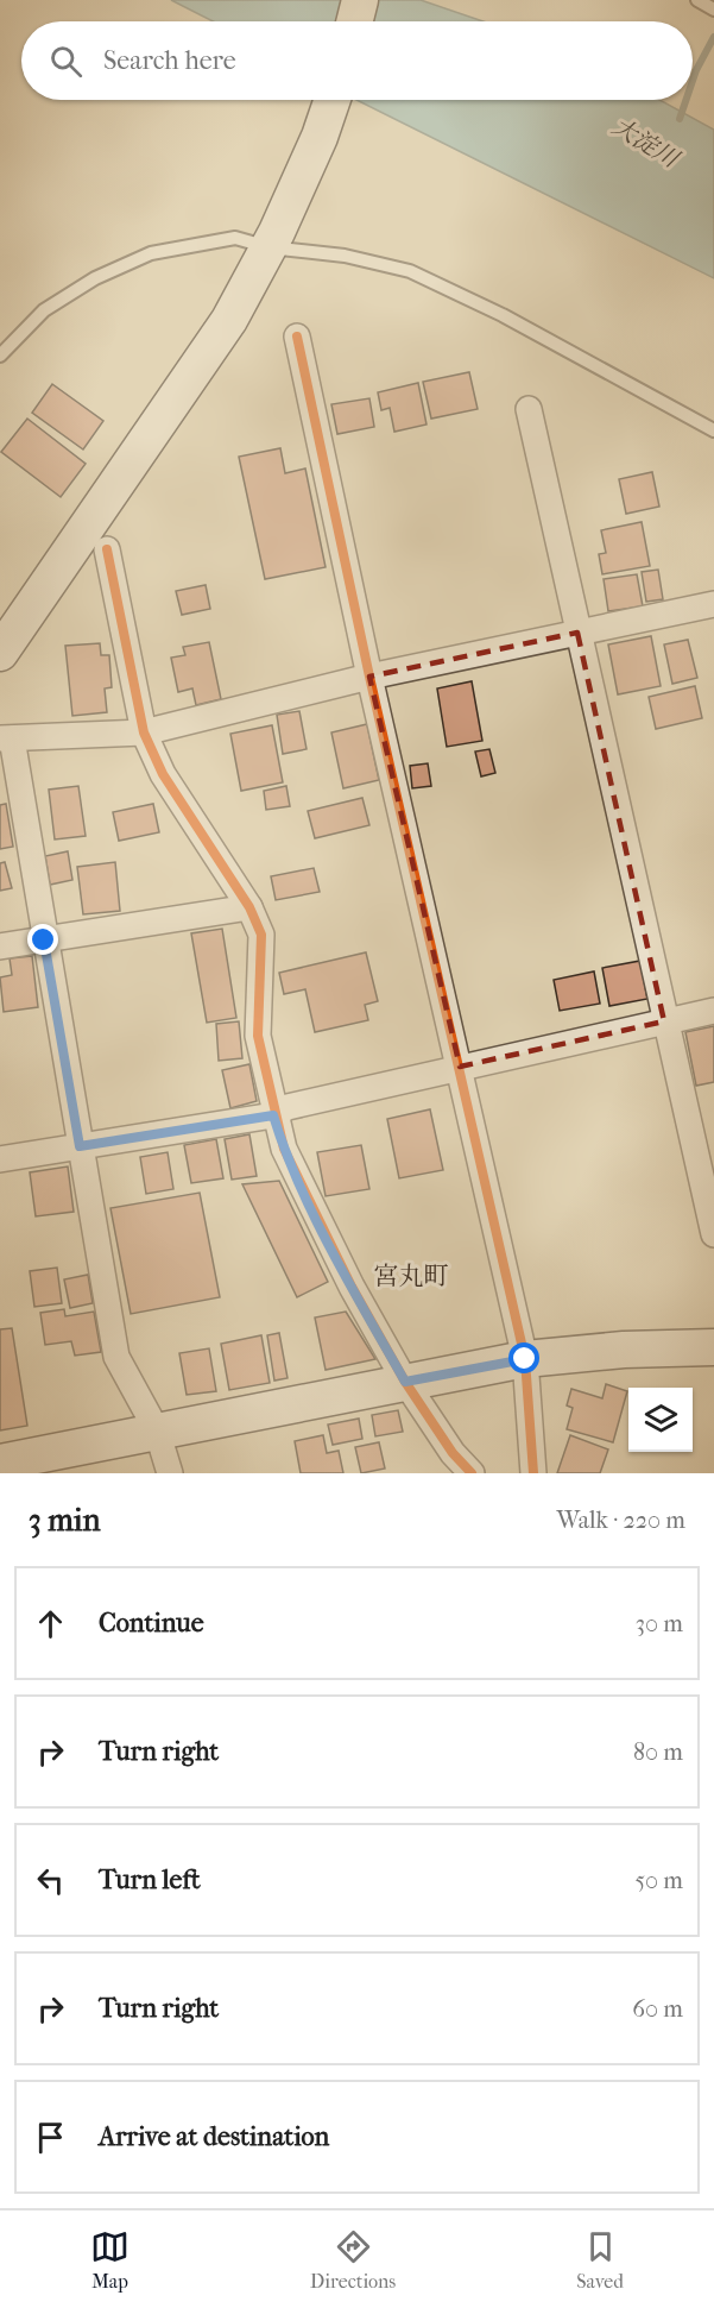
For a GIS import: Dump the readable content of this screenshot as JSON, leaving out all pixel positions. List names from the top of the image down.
{
  "districts": ["宮丸町"],
  "water": ["大淀川"],
  "page": {
    "search": "Search here",
    "heading": ["3 min", "Walk · 220 m"],
    "list": [
      ["Continue", "30 m"],
      ["Turn right", "80 m"],
      ["Turn left", "50 m"],
      ["Turn right", "60 m"],
      "Arrive at destination"
    ],
    "nav": ["Map", "Directions", "Saved"]
  }
}
